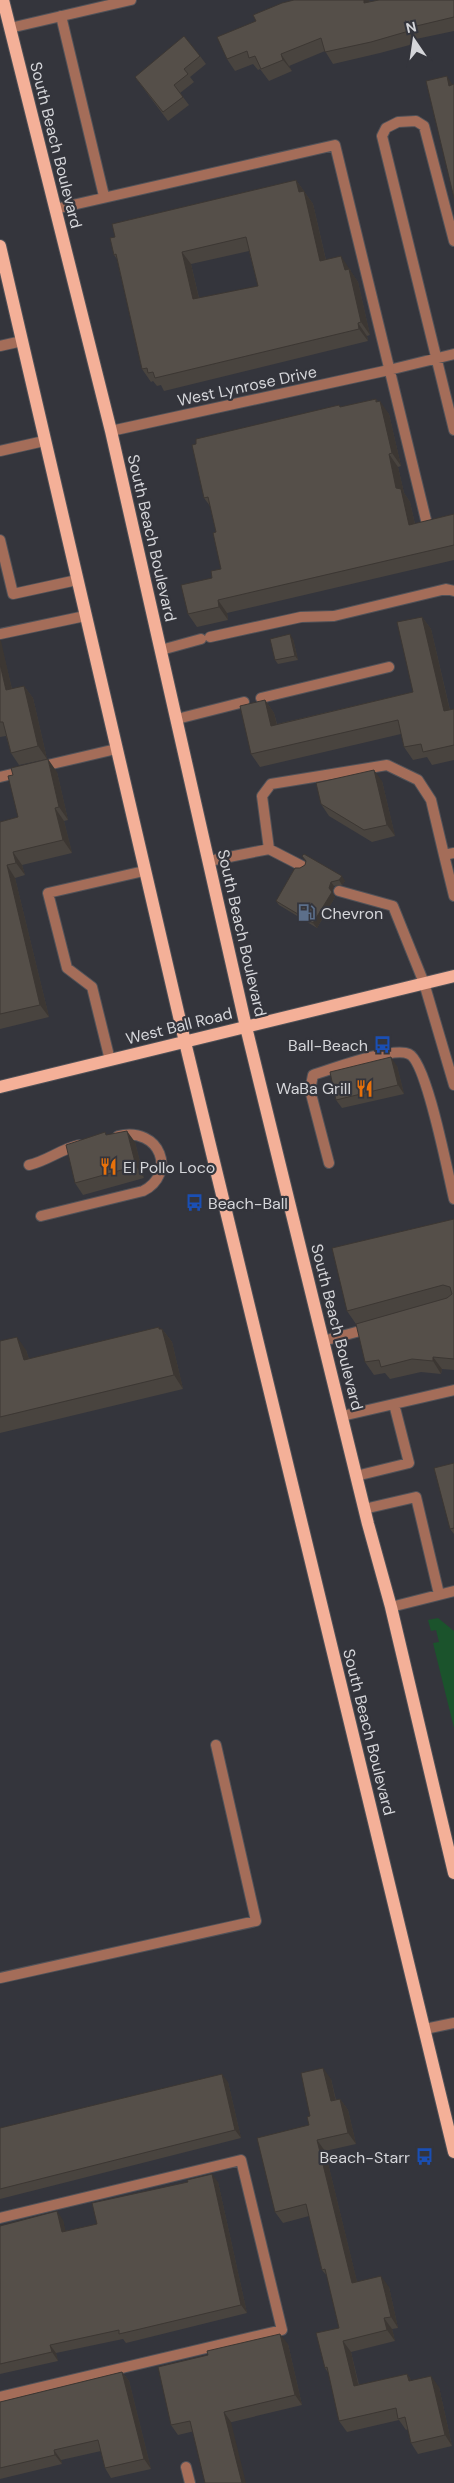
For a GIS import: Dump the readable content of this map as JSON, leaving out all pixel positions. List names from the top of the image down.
{
  "streets": {
    "main road": ["South Beach Boulevard", "West Ball Road"],
    "street": ["West Lynrose Drive"]
  },
  "crossings": [
    ["South Beach Boulevard", "West Lynrose Drive"],
    ["South Beach Boulevard", "West Ball Road"]
  ],
  "places": {
    "fuel station": ["Chevron"],
    "bus stop": ["Ball-Beach", "Beach-Ball", "Beach-Starr"],
    "restaurant": ["WaBa Grill", "El Pollo Loco"]
  },
  "north": "top"
}
